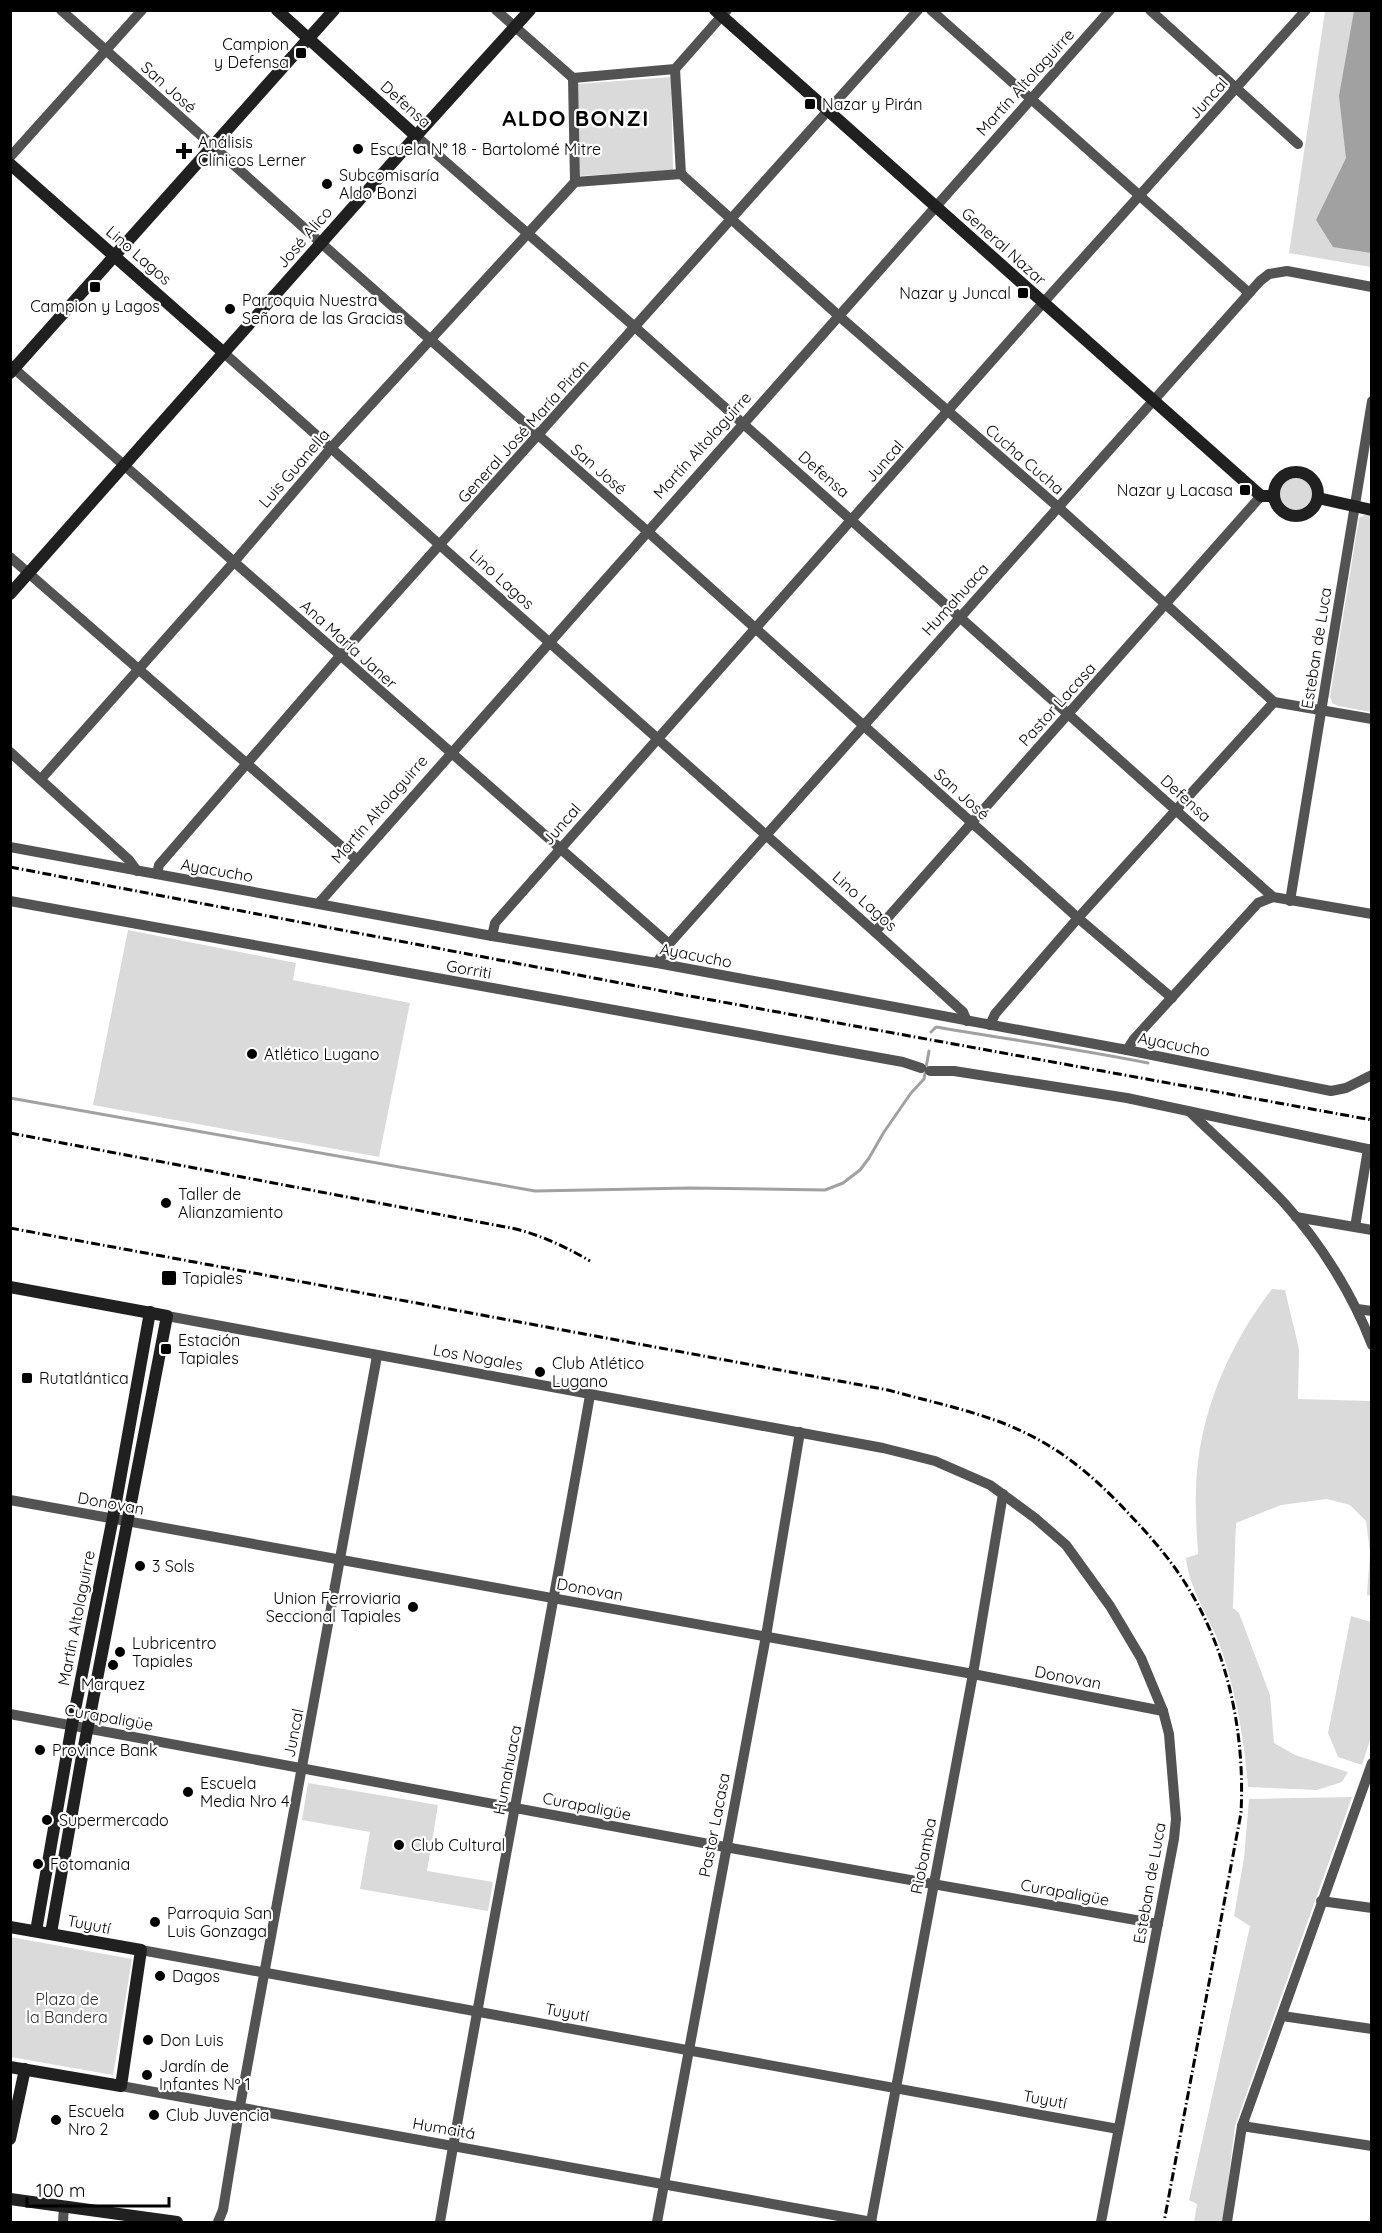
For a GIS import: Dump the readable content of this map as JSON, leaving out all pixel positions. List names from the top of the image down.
{
  "streets": {
    "street": [
      "Martín Altolaguirre",
      "San José",
      "Juncal",
      "Defensa",
      "José Alico",
      "General Nazar",
      "Lino Lagos",
      "General José María Pirán",
      "Cucha Cucha",
      "Luis Guanella",
      "Humahuaca",
      "Ana María Janer",
      "Esteban de Luca",
      "Pastor Lacasa",
      "Ayacucho",
      "Gorriti",
      "Los Nogales",
      "Donovan",
      "Curapaligüe",
      "Riobamba",
      "Tuyutí",
      "Humaitá"
    ]
  },
  "crossings": [
    ["Martín Altolaguirre", "San José"],
    ["Martín Altolaguirre", "Defensa"],
    ["Martín Altolaguirre", "General Nazar"],
    ["Martín Altolaguirre", "Lino Lagos"],
    ["Martín Altolaguirre", "Cucha Cucha"],
    ["Martín Altolaguirre", "Ana María Janer"],
    ["Martín Altolaguirre", "Ayacucho"],
    ["Martín Altolaguirre", "Los Nogales"],
    ["Martín Altolaguirre", "Donovan"],
    ["Martín Altolaguirre", "Curapaligüe"],
    ["Martín Altolaguirre", "Tuyutí"],
    ["San José", "Juncal"],
    ["San José", "José Alico"],
    ["San José", "General José María Pirán"],
    ["San José", "Luis Guanella"],
    ["San José", "Humahuaca"],
    ["San José", "Pastor Lacasa"],
    ["Juncal", "Defensa"],
    ["Juncal", "General Nazar"],
    ["Juncal", "Lino Lagos"],
    ["Juncal", "Cucha Cucha"],
    ["Juncal", "Ana María Janer"],
    ["Juncal", "Ayacucho"],
    ["Juncal", "Los Nogales"],
    ["Juncal", "Donovan"],
    ["Juncal", "Curapaligüe"],
    ["Juncal", "Tuyutí"],
    ["Juncal", "Humaitá"],
    ["Defensa", "José Alico"],
    ["Defensa", "General José María Pirán"],
    ["Defensa", "Luis Guanella"],
    ["Defensa", "Humahuaca"],
    ["Defensa", "Esteban de Luca"],
    ["Defensa", "Pastor Lacasa"],
    ["José Alico", "Lino Lagos"],
    ["José Alico", "Ana María Janer"],
    ["General Nazar", "General José María Pirán"],
    ["General Nazar", "Humahuaca"],
    ["General Nazar", "Pastor Lacasa"],
    ["Lino Lagos", "General José María Pirán"],
    ["Lino Lagos", "Luis Guanella"],
    ["Lino Lagos", "Humahuaca"],
    ["Lino Lagos", "Pastor Lacasa"],
    ["Lino Lagos", "Ayacucho"],
    ["General José María Pirán", "Cucha Cucha"],
    ["General José María Pirán", "Ana María Janer"],
    ["General José María Pirán", "Ayacucho"],
    ["Cucha Cucha", "Humahuaca"],
    ["Cucha Cucha", "Pastor Lacasa"],
    ["Luis Guanella", "Ana María Janer"],
    ["Humahuaca", "Ana María Janer"],
    ["Humahuaca", "Ayacucho"],
    ["Humahuaca", "Los Nogales"],
    ["Humahuaca", "Donovan"],
    ["Humahuaca", "Curapaligüe"],
    ["Humahuaca", "Tuyutí"],
    ["Humahuaca", "Humaitá"],
    ["Esteban de Luca", "Los Nogales"],
    ["Esteban de Luca", "Donovan"],
    ["Esteban de Luca", "Curapaligüe"],
    ["Esteban de Luca", "Riobamba"],
    ["Esteban de Luca", "Tuyutí"],
    ["Pastor Lacasa", "Los Nogales"],
    ["Pastor Lacasa", "Donovan"],
    ["Pastor Lacasa", "Curapaligüe"],
    ["Pastor Lacasa", "Tuyutí"],
    ["Pastor Lacasa", "Humaitá"],
    ["Los Nogales", "Riobamba"],
    ["Donovan", "Riobamba"],
    ["Curapaligüe", "Riobamba"],
    ["Riobamba", "Tuyutí"],
    ["Riobamba", "Humaitá"]
  ],
  "districts": ["ALDO BONZI"],
  "parks": ["Plaza de la Bandera"],
  "places": {
    "transit": [
      "Campion y Defensa",
      "Nazar y Pirán",
      "Campion y Lagos",
      "Nazar y Juncal",
      "Nazar y Lacasa",
      "Tapiales",
      "Estación Tapiales",
      "Rutatlántica"
    ],
    "other": [
      "Escuela N° 18 - Bartolomé Mitre",
      "Subcomisaría Aldo Bonzi",
      "Parroquia Nuestra Señora de las Gracias",
      "Atlético Lugano",
      "Taller de Alianzamiento",
      "Club Atlético Lugano",
      "3 Sols",
      "Union Ferroviaria Seccional Tapiales",
      "Lubricentro Tapiales",
      "Marquez",
      "Province Bank",
      "Escuela Media Nro 4",
      "Supermercado",
      "Club Cultural",
      "Fotomania",
      "Parroquia San Luis Gonzaga",
      "Dagos",
      "Don Luis",
      "Jardín de Infantes Nº 1",
      "Club Juvencia",
      "Escuela Nro 2"
    ],
    "health": ["Análisis Clínicos Lerner"]
  },
  "scale_bar": "100 m"
}
